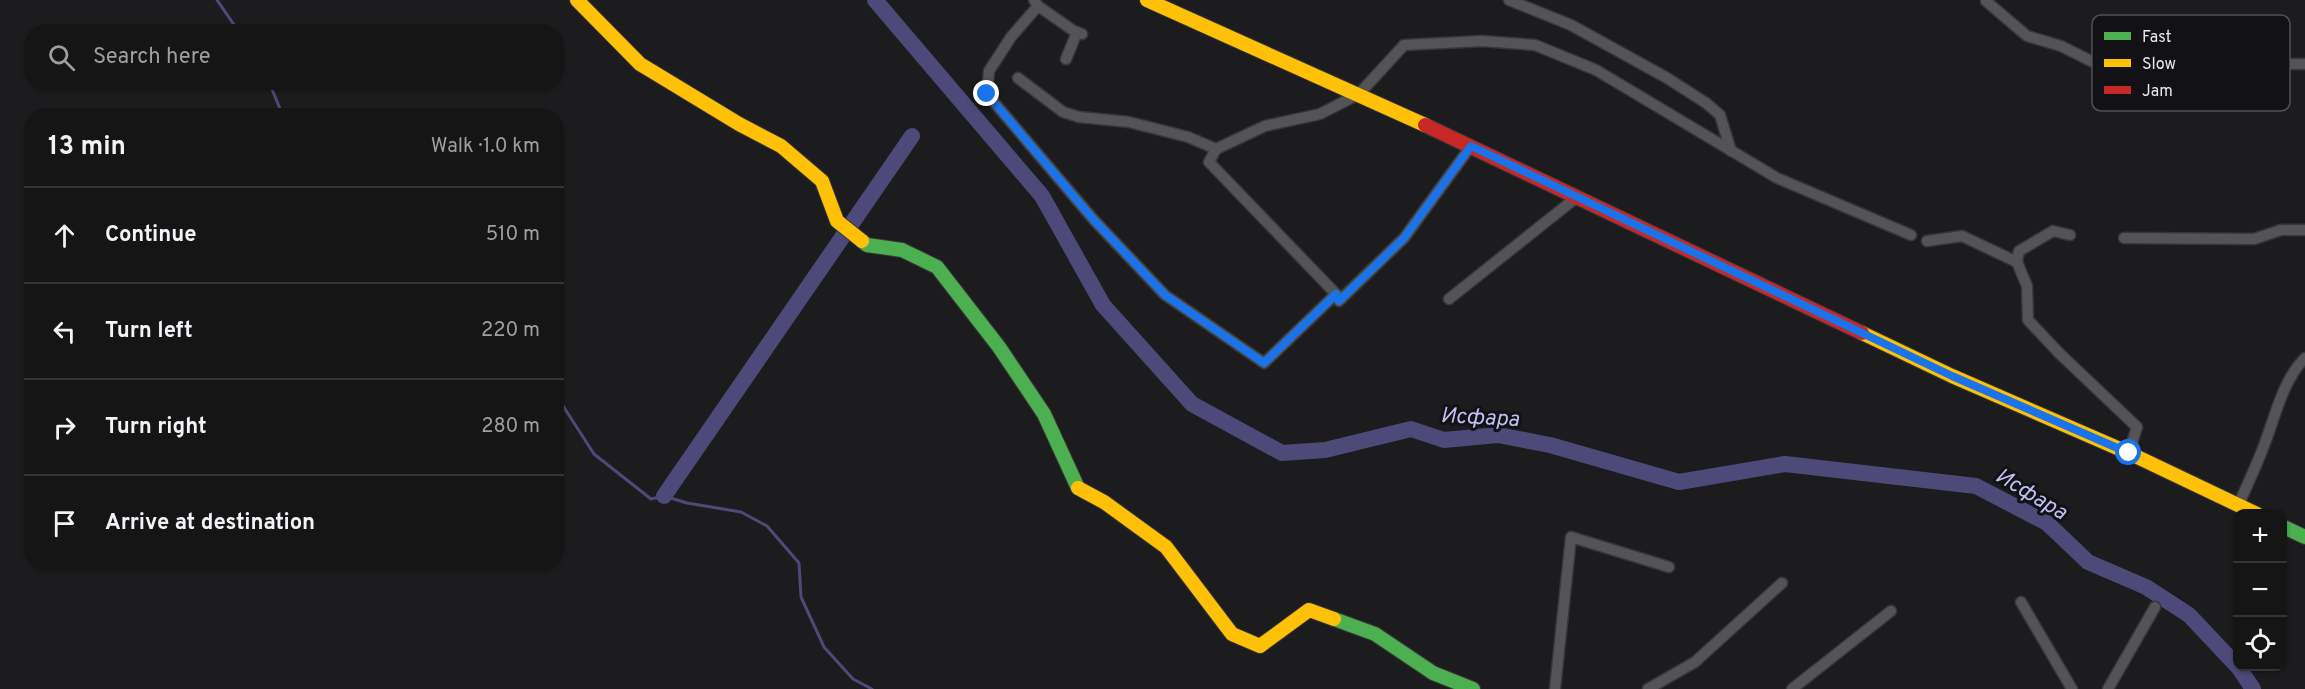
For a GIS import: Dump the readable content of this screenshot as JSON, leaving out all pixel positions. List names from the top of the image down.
{
  "water": ["Исфара"],
  "legend": ["Fast", "Slow", "Jam"],
  "page": {
    "search": "Search here",
    "heading": ["13 min", "Walk · 1.0 km"],
    "list": [
      ["Continue", "510 m"],
      ["Turn left", "220 m"],
      ["Turn right", "280 m"],
      "Arrive at destination"
    ],
    "map_buttons": ["+", "−"]
  }
}
